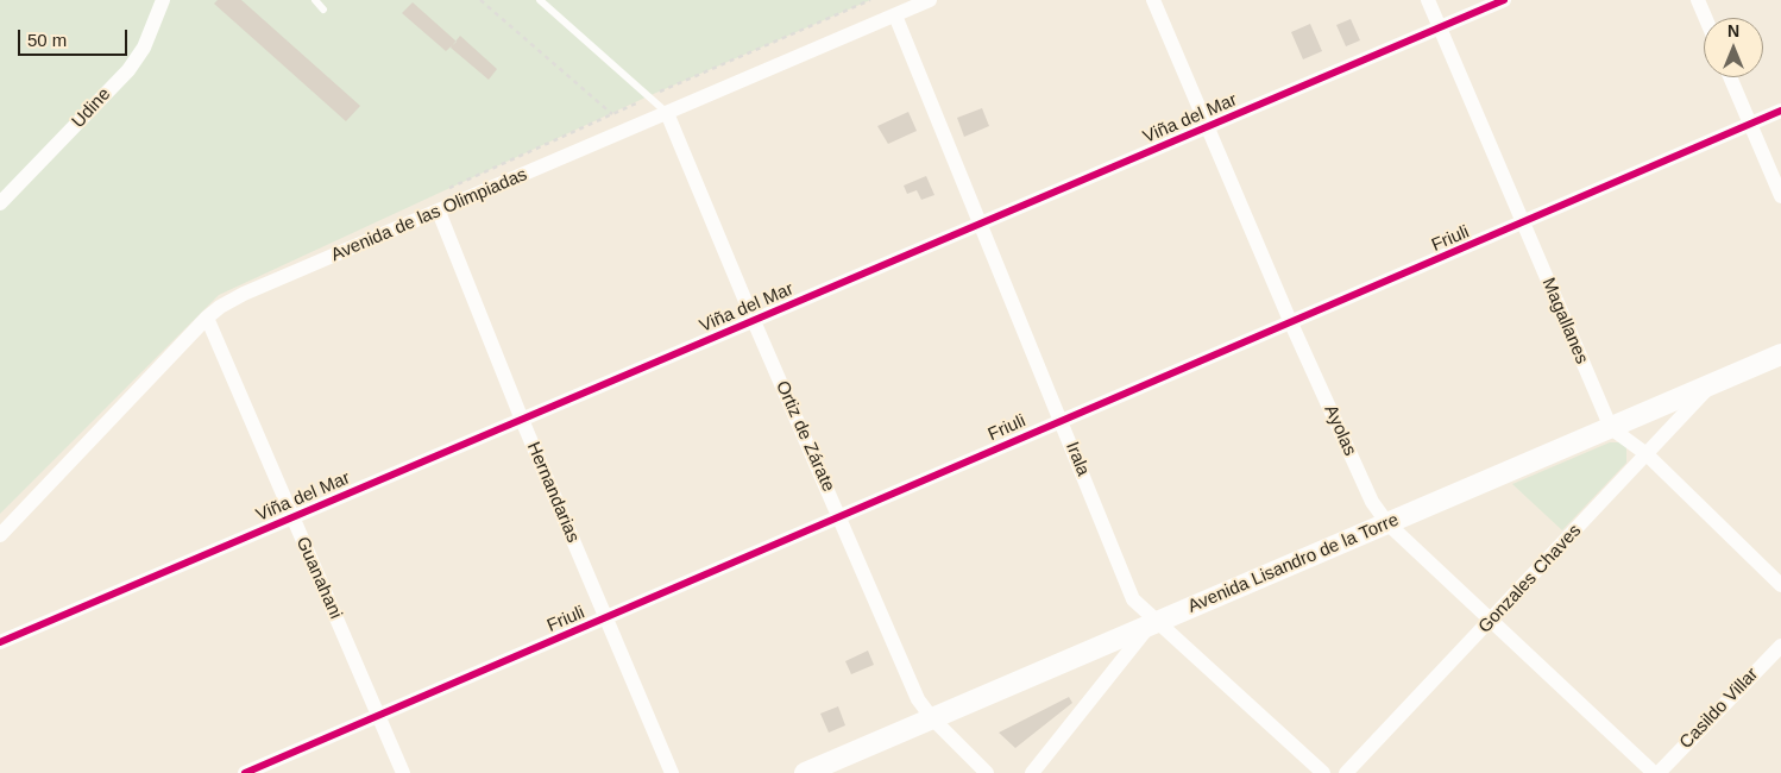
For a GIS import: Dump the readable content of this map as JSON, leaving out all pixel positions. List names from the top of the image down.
{
  "streets": {
    "street": [
      "Udine",
      "Viña del Mar",
      "Avenida de las Olimpiadas",
      "Friuli",
      "Magallanes",
      "Ayolas",
      "Ortiz de Zárate",
      "Irala",
      "Hernandarias",
      "Avenida Lisandro de la Torre",
      "Guanahani",
      "Gonzales Chaves",
      "Casildo Villar"
    ]
  },
  "crossings": [
    ["Viña del Mar", "Magallanes"],
    ["Viña del Mar", "Ayolas"],
    ["Viña del Mar", "Ortiz de Zárate"],
    ["Viña del Mar", "Irala"],
    ["Viña del Mar", "Hernandarias"],
    ["Viña del Mar", "Guanahani"],
    ["Avenida de las Olimpiadas", "Ortiz de Zárate"],
    ["Avenida de las Olimpiadas", "Irala"],
    ["Avenida de las Olimpiadas", "Hernandarias"],
    ["Avenida de las Olimpiadas", "Guanahani"],
    ["Friuli", "Magallanes"],
    ["Friuli", "Ayolas"],
    ["Friuli", "Ortiz de Zárate"],
    ["Friuli", "Irala"],
    ["Friuli", "Hernandarias"],
    ["Friuli", "Guanahani"],
    ["Magallanes", "Avenida Lisandro de la Torre"],
    ["Ayolas", "Avenida Lisandro de la Torre"],
    ["Ayolas", "Gonzales Chaves"],
    ["Ayolas", "Casildo Villar"],
    ["Ortiz de Zárate", "Avenida Lisandro de la Torre"],
    ["Irala", "Avenida Lisandro de la Torre"],
    ["Avenida Lisandro de la Torre", "Gonzales Chaves"]
  ],
  "scale_bar": "50 m",
  "north": "top"
}
